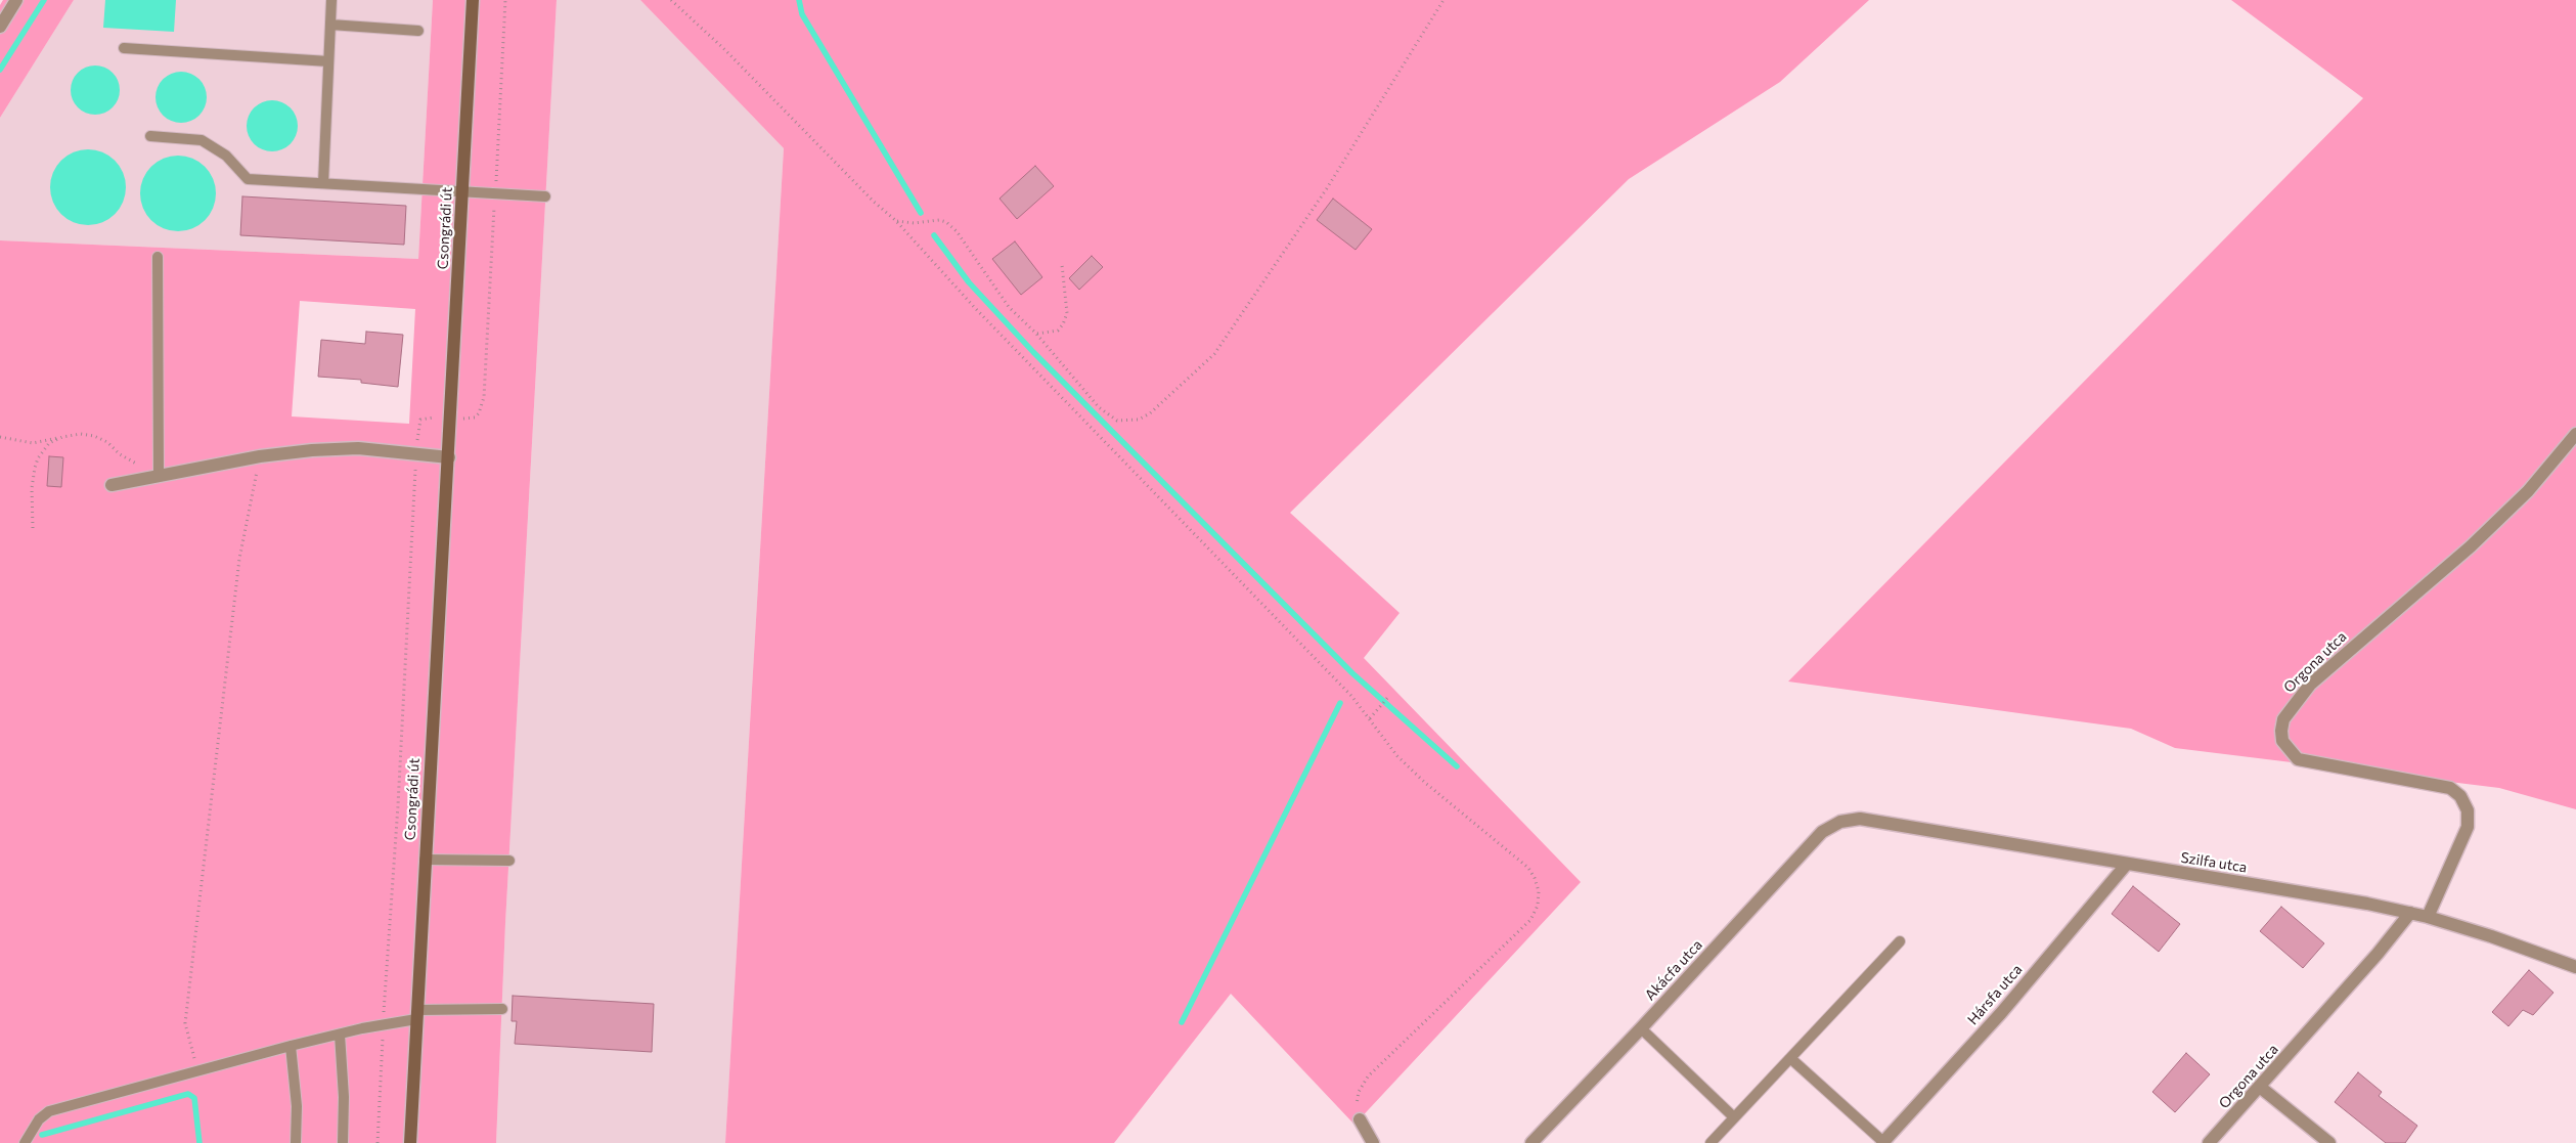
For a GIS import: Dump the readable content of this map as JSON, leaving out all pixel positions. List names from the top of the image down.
{
  "streets": {
    "main road": ["Csongrádi út"],
    "street": [
      "Orgona utca",
      "Szilfa utca",
      "Akácfa utca",
      "Hársfa utca"
    ]
  },
  "crossings": [
    ["Orgona utca", "Szilfa utca"],
    ["Szilfa utca", "Akácfa utca"],
    ["Szilfa utca", "Hársfa utca"]
  ]
}
